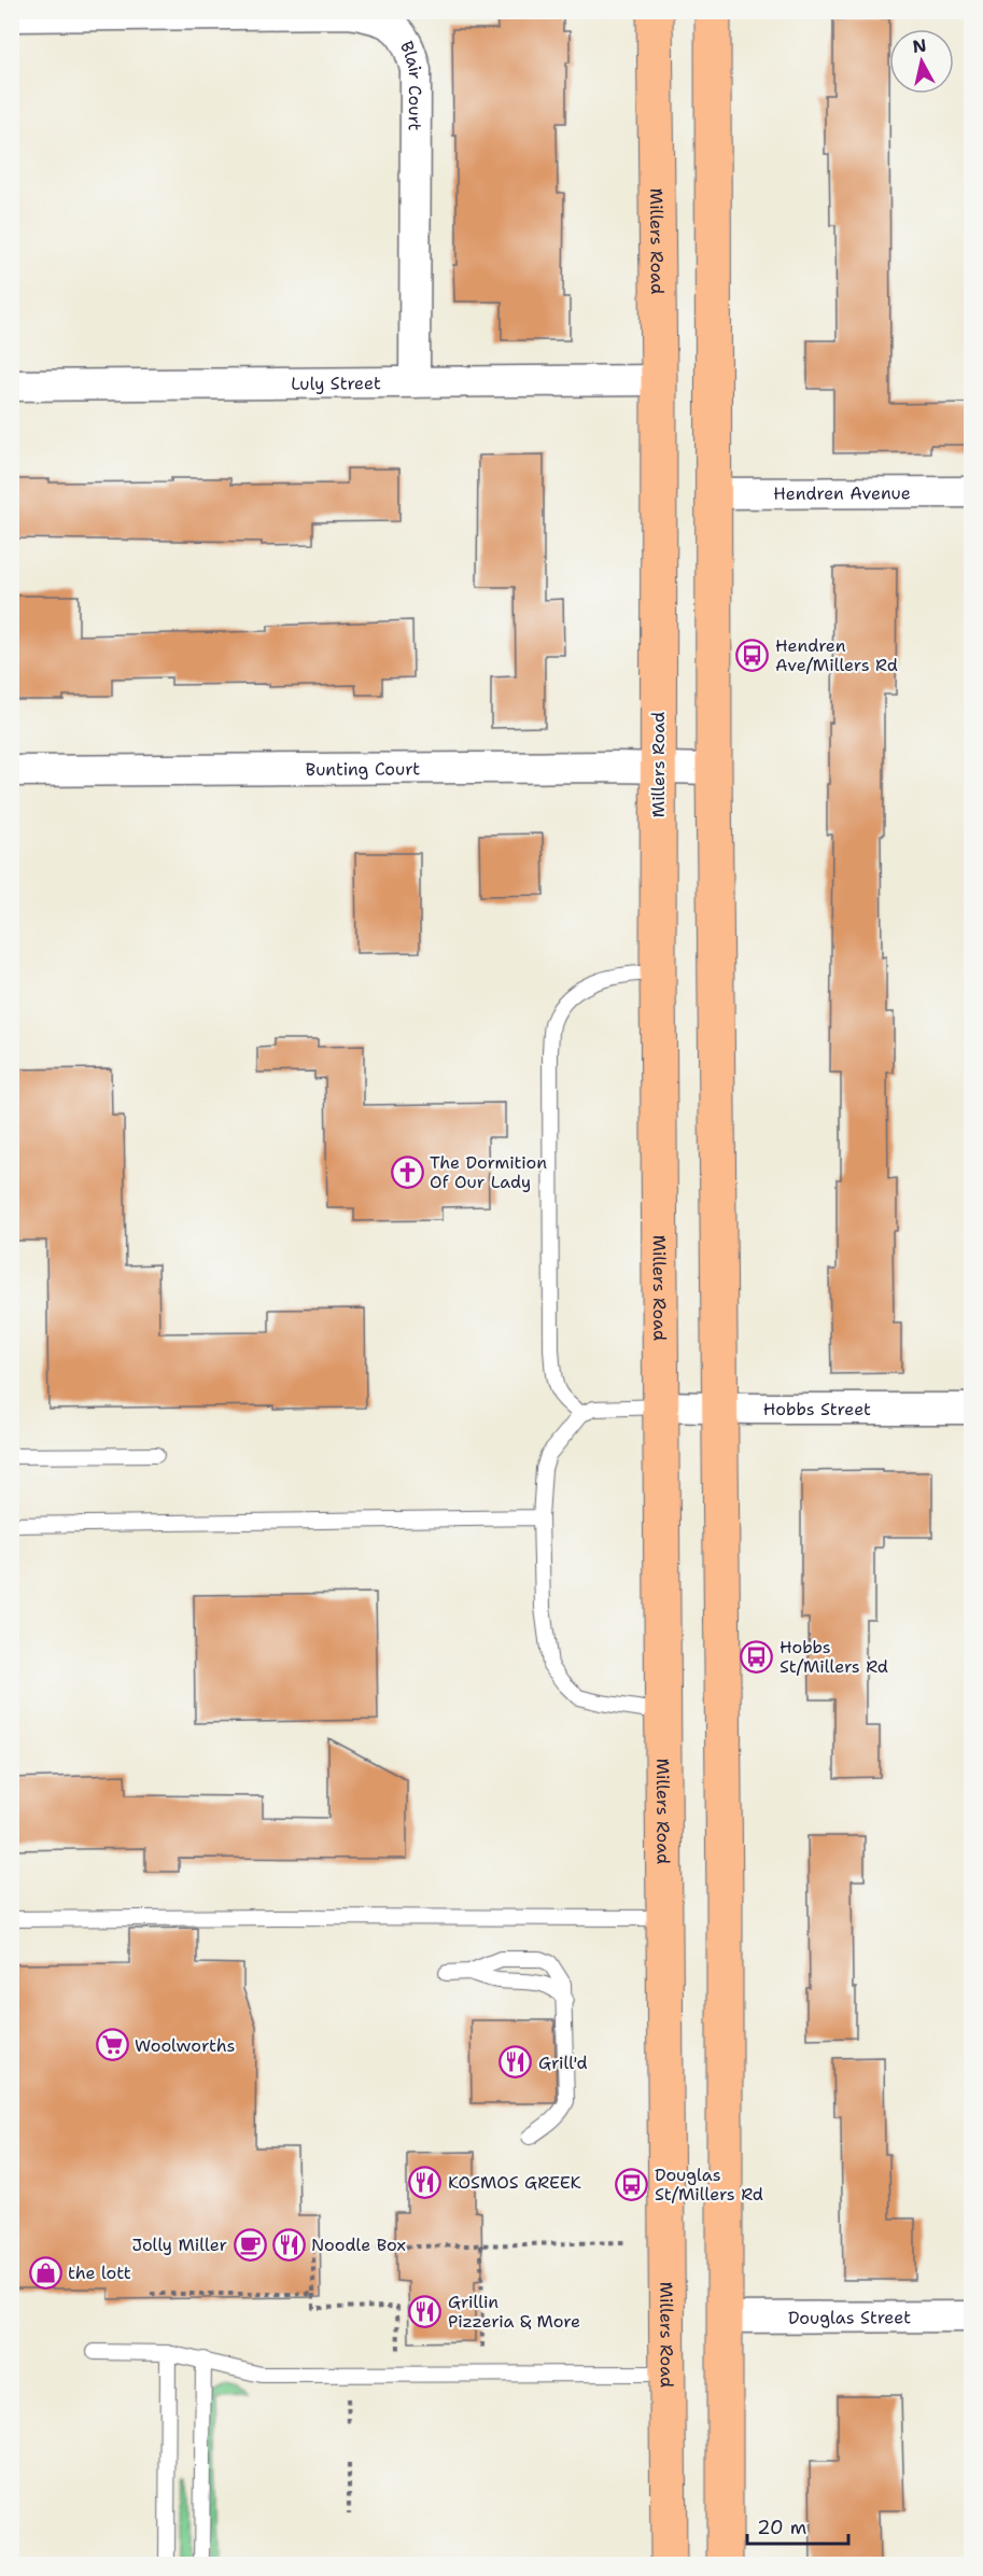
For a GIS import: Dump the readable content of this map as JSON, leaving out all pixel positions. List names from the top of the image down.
{
  "streets": {
    "main road": ["Millers Road"],
    "street": [
      "Blair Court",
      "Luly Street",
      "Hendren Avenue",
      "Bunting Court",
      "Hobbs Street",
      "Douglas Street"
    ]
  },
  "crossings": [
    ["Blair Court", "Luly Street"],
    ["Millers Road", "Luly Street"],
    ["Millers Road", "Bunting Court"],
    ["Millers Road", "Hobbs Street"]
  ],
  "places": {
    "bus stop": ["Hendren Ave/Millers Rd", "Hobbs St/Millers Rd", "Douglas St/Millers Rd"],
    "church": ["The Dormition Of Our Lady"],
    "supermarket": ["Woolworths"],
    "restaurant": [
      "Grill'd",
      "KOSMOS GREEK",
      "Noodle Box",
      "Grillin Pizzeria & More"
    ],
    "cafe": ["Jolly Miller"],
    "shop": ["the lott"]
  },
  "scale_bar": "20 m",
  "north": "top"
}
